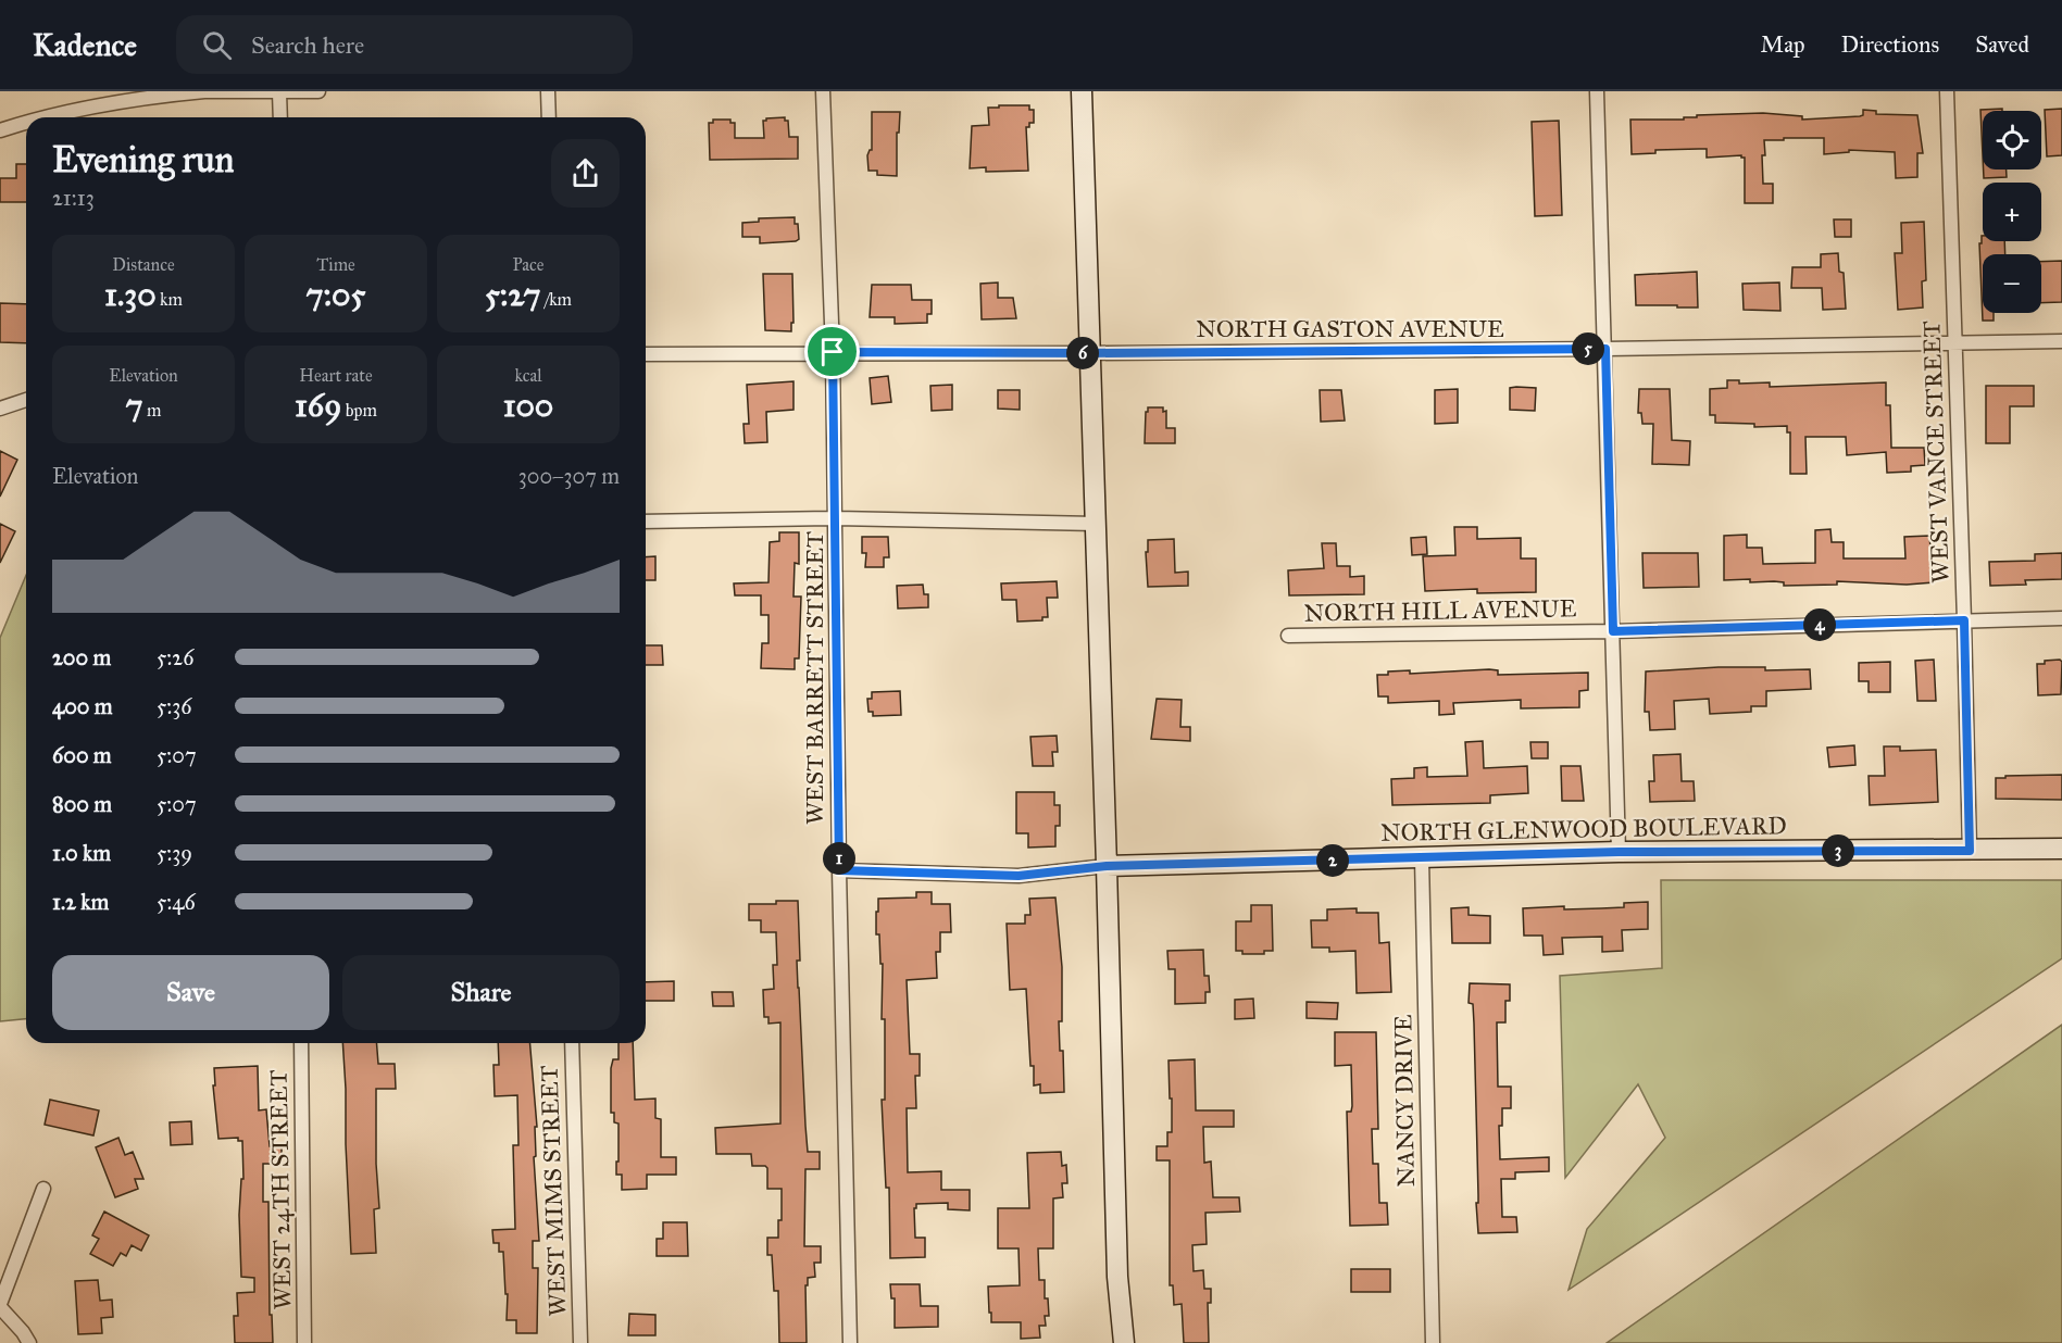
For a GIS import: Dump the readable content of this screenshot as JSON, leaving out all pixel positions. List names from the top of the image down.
{
  "streets": {
    "main road": ["NORTH GLENWOOD BOULEVARD"],
    "street": [
      "NORTH GASTON AVENUE",
      "WEST VANCE STREET",
      "NORTH HILL AVENUE",
      "WEST BARRETT STREET",
      "NANCY DRIVE",
      "WEST 24TH STREET",
      "WEST MIMS STREET"
    ]
  },
  "crossings": [
    ["NORTH GASTON AVENUE", "WEST VANCE STREET"],
    ["NORTH GASTON AVENUE", "WEST BARRETT STREET"],
    ["WEST VANCE STREET", "NORTH HILL AVENUE"],
    ["WEST VANCE STREET", "NORTH GLENWOOD BOULEVARD"],
    ["NORTH GLENWOOD BOULEVARD", "NANCY DRIVE"]
  ],
  "page": {
    "header": "Kadence",
    "search": "Search here",
    "nav": ["Map", "Directions", "Saved"],
    "map_buttons": ["+", "−"],
    "heading": ["Evening run", "21:13"],
    "stats": [
      ["Distance", "1.30 km"],
      ["Time", "7:05"],
      ["Pace", "5:27 /km"],
      ["Elevation", "7 m"],
      ["Heart rate", "169 bpm"],
      ["kcal", "100"]
    ],
    "pins": [
      "5",
      "6",
      "4",
      "3",
      "1",
      "2"
    ],
    "chart": ["Elevation", "300–307 m"],
    "list": [
      {
        "name": "200 m",
        "note": "5:26"
      },
      {
        "name": "400 m",
        "note": "5:36"
      },
      {
        "name": "600 m",
        "note": "5:07"
      },
      {
        "name": "800 m",
        "note": "5:07"
      },
      {
        "name": "1.0 km",
        "note": "5:39"
      },
      {
        "name": "1.2 km",
        "note": "5:46"
      }
    ],
    "buttons": ["Save", "Share"]
  }
}
